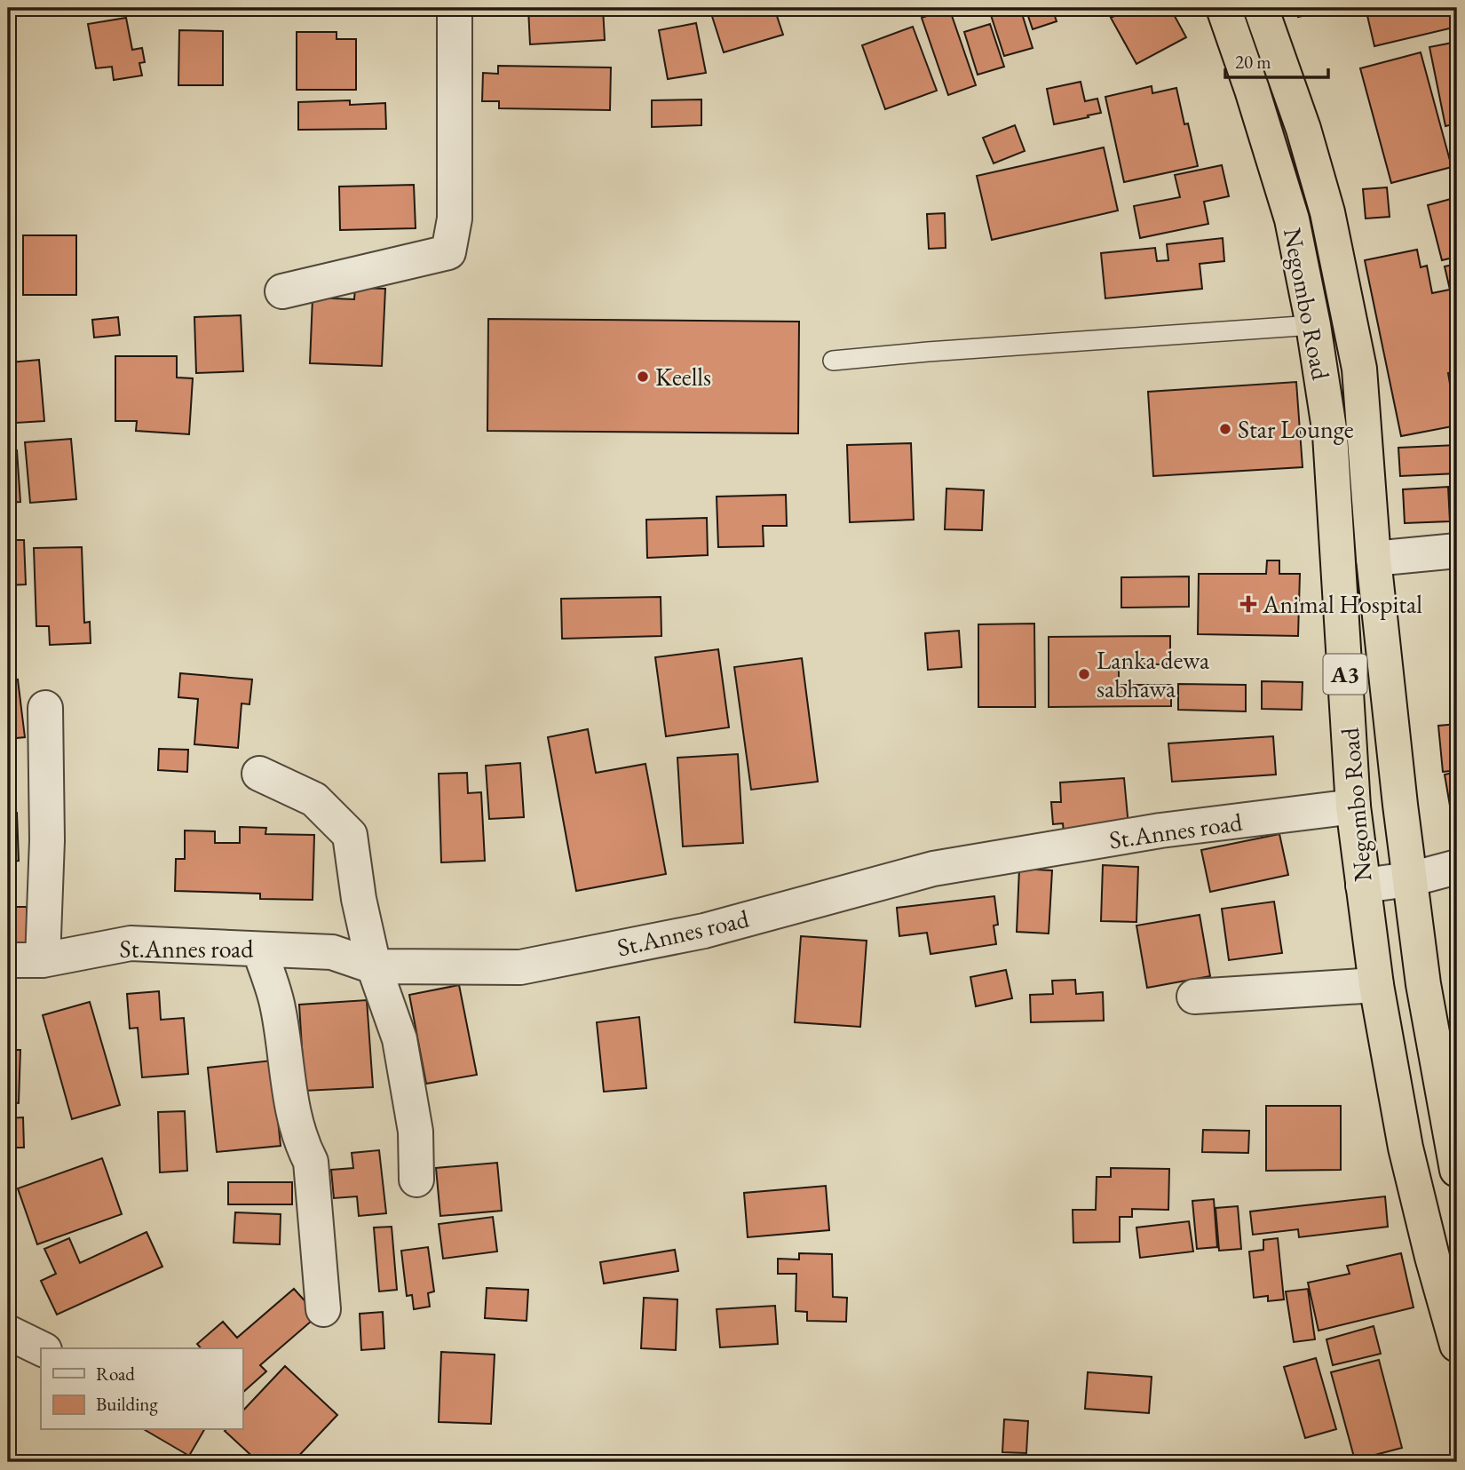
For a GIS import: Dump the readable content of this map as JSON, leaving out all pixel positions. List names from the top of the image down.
{
  "streets": {
    "highway": ["Negombo Road", "A3"],
    "street": ["St.Annes road"]
  },
  "crossings": [
    ["Negombo Road", "St.Annes road"]
  ],
  "places": {
    "other": ["Keells", "Star Lounge", "Lanka dewa sabhawa"],
    "health": ["Animal Hospital"]
  },
  "legend": ["Road", "Building"],
  "scale_bar": "20 m"
}
